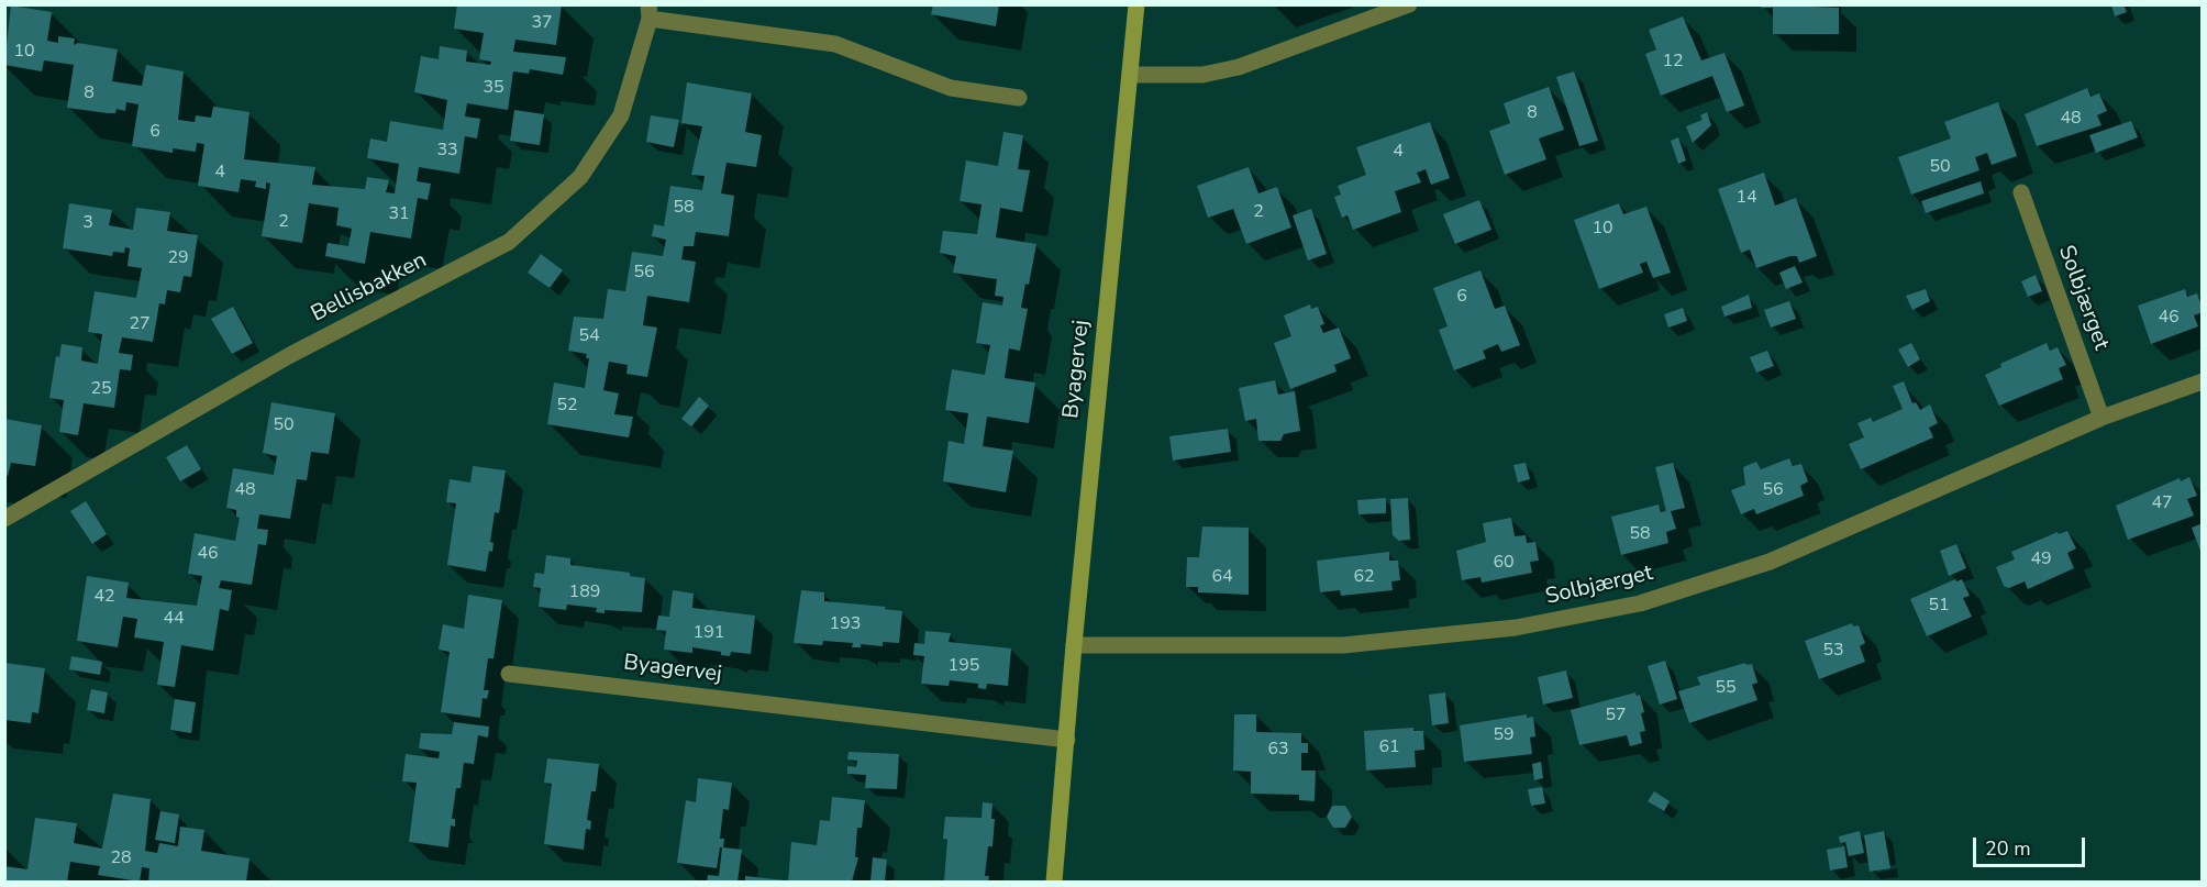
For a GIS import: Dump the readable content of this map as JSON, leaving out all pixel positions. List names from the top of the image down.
{
  "streets": {
    "street": ["Bellisbakken", "Solbjærget", "Byagervej"]
  },
  "crossings": [
    ["Solbjærget", "Byagervej"]
  ],
  "house_numbers": [
    "37",
    "10",
    "12",
    "35",
    "8",
    "8",
    "48",
    "6",
    "33",
    "4",
    "50",
    "4",
    "14",
    "58",
    "2",
    "31",
    "2",
    "3",
    "10",
    "29",
    "56",
    "6",
    "46",
    "27",
    "54",
    "25",
    "52",
    "50",
    "48",
    "56",
    "47",
    "58",
    "46",
    "49",
    "60",
    "64",
    "62",
    "189",
    "42",
    "51",
    "44",
    "193",
    "191",
    "53",
    "195",
    "55",
    "57",
    "59",
    "61",
    "63",
    "28"
  ],
  "scale_bar": "20 m"
}
